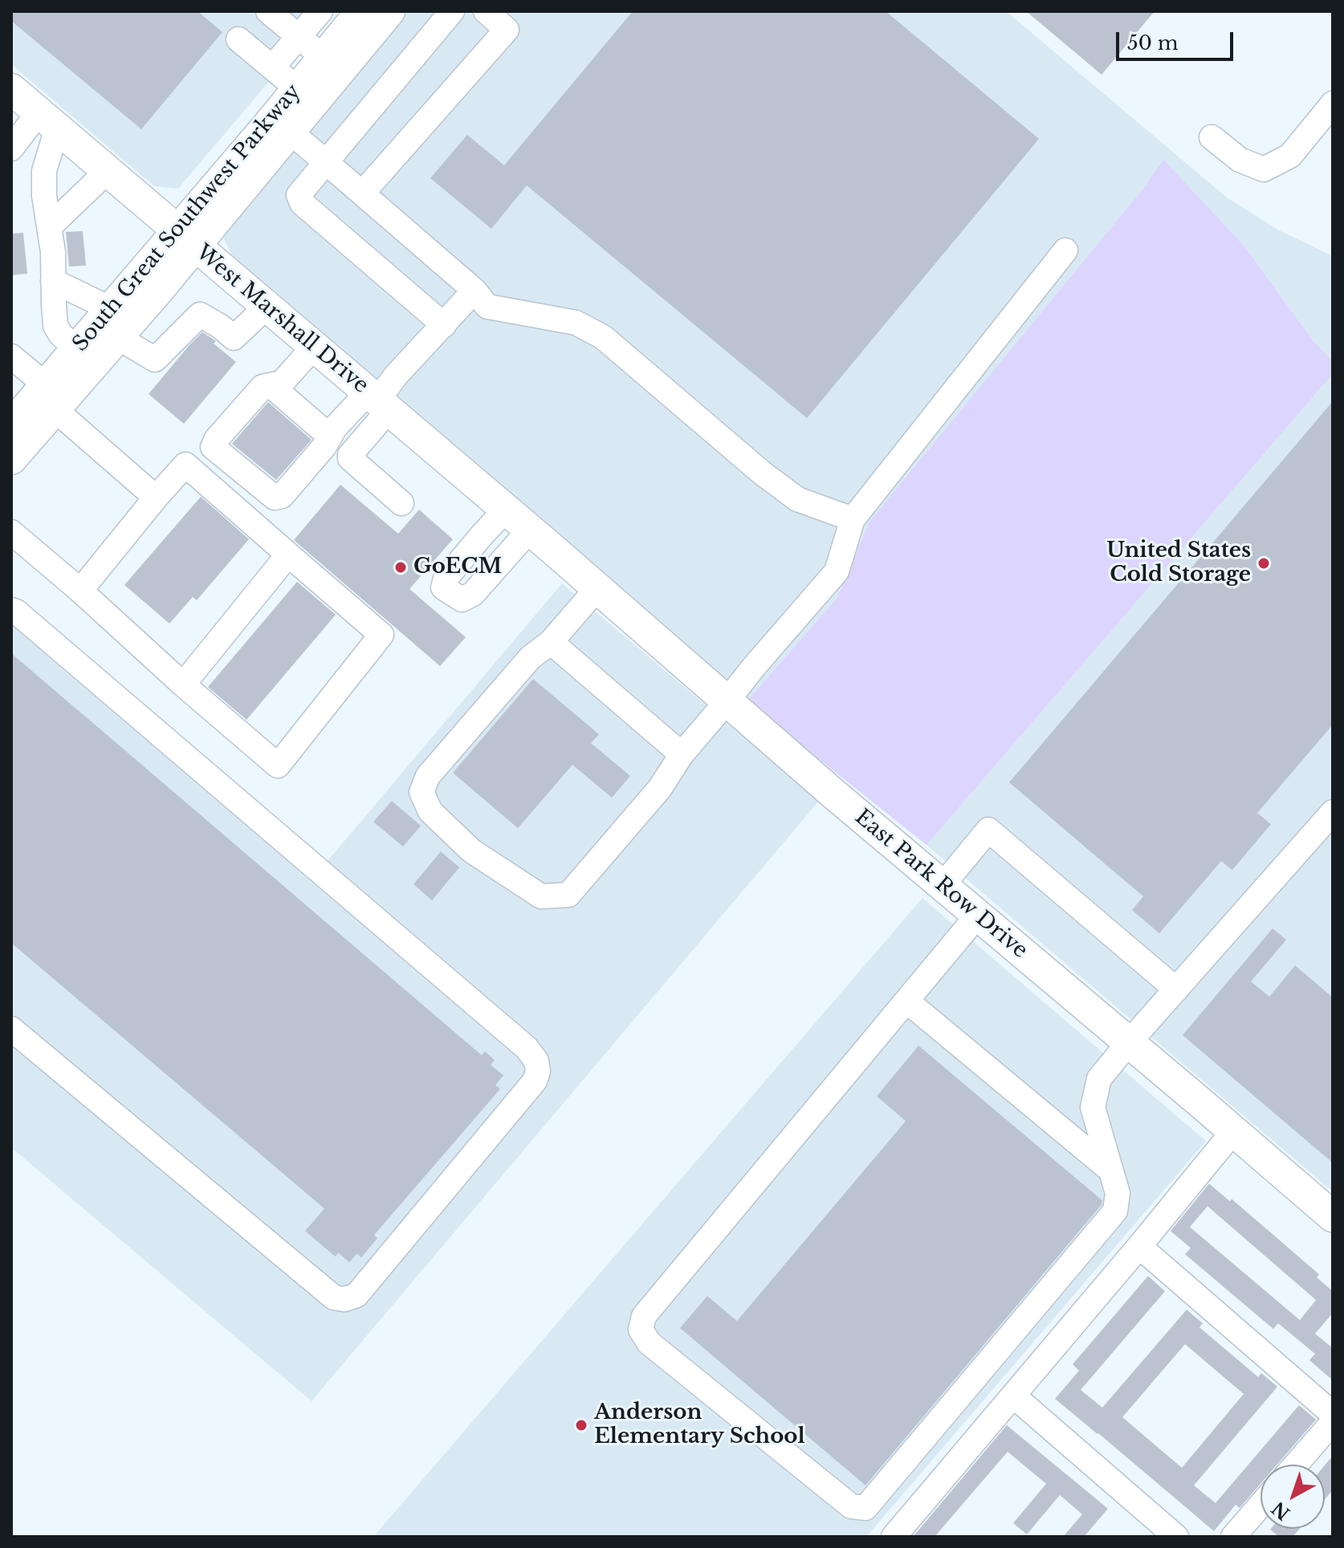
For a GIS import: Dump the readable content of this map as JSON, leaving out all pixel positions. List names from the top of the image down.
{
  "streets": {
    "main road": ["South Great Southwest Parkway", "West Marshall Drive", "East Park Row Drive"]
  },
  "crossings": [
    ["South Great Southwest Parkway", "West Marshall Drive"],
    ["West Marshall Drive", "East Park Row Drive"]
  ],
  "places": ["United States Cold Storage", "GoECM", "Anderson Elementary School"],
  "scale_bar": "50 m",
  "north": "bottom left"
}
